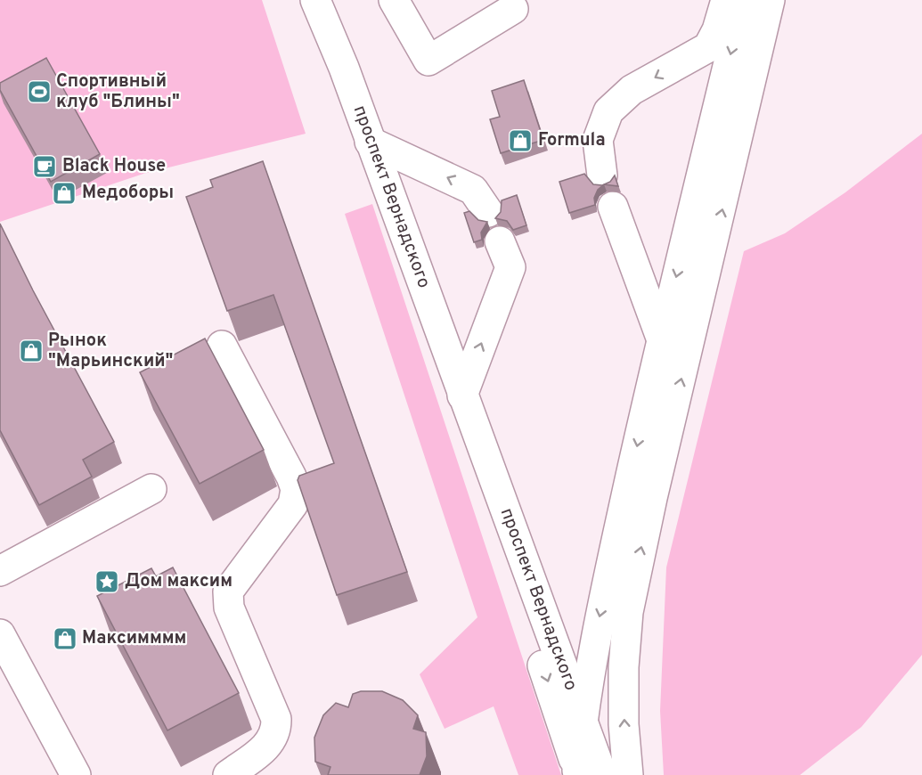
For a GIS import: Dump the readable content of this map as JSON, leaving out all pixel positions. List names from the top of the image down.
{
  "streets": {
    "main road": ["проспект Вернадского"]
  },
  "places": {
    "sports": ["Спортивный клуб \"Блины\""],
    "shop": [
      "Formula",
      "Медоборы",
      "Рынок \"Марьинский\"",
      "Максимммм"
    ],
    "cafe": ["Black House"],
    "place": ["Дом максим"]
  }
}
